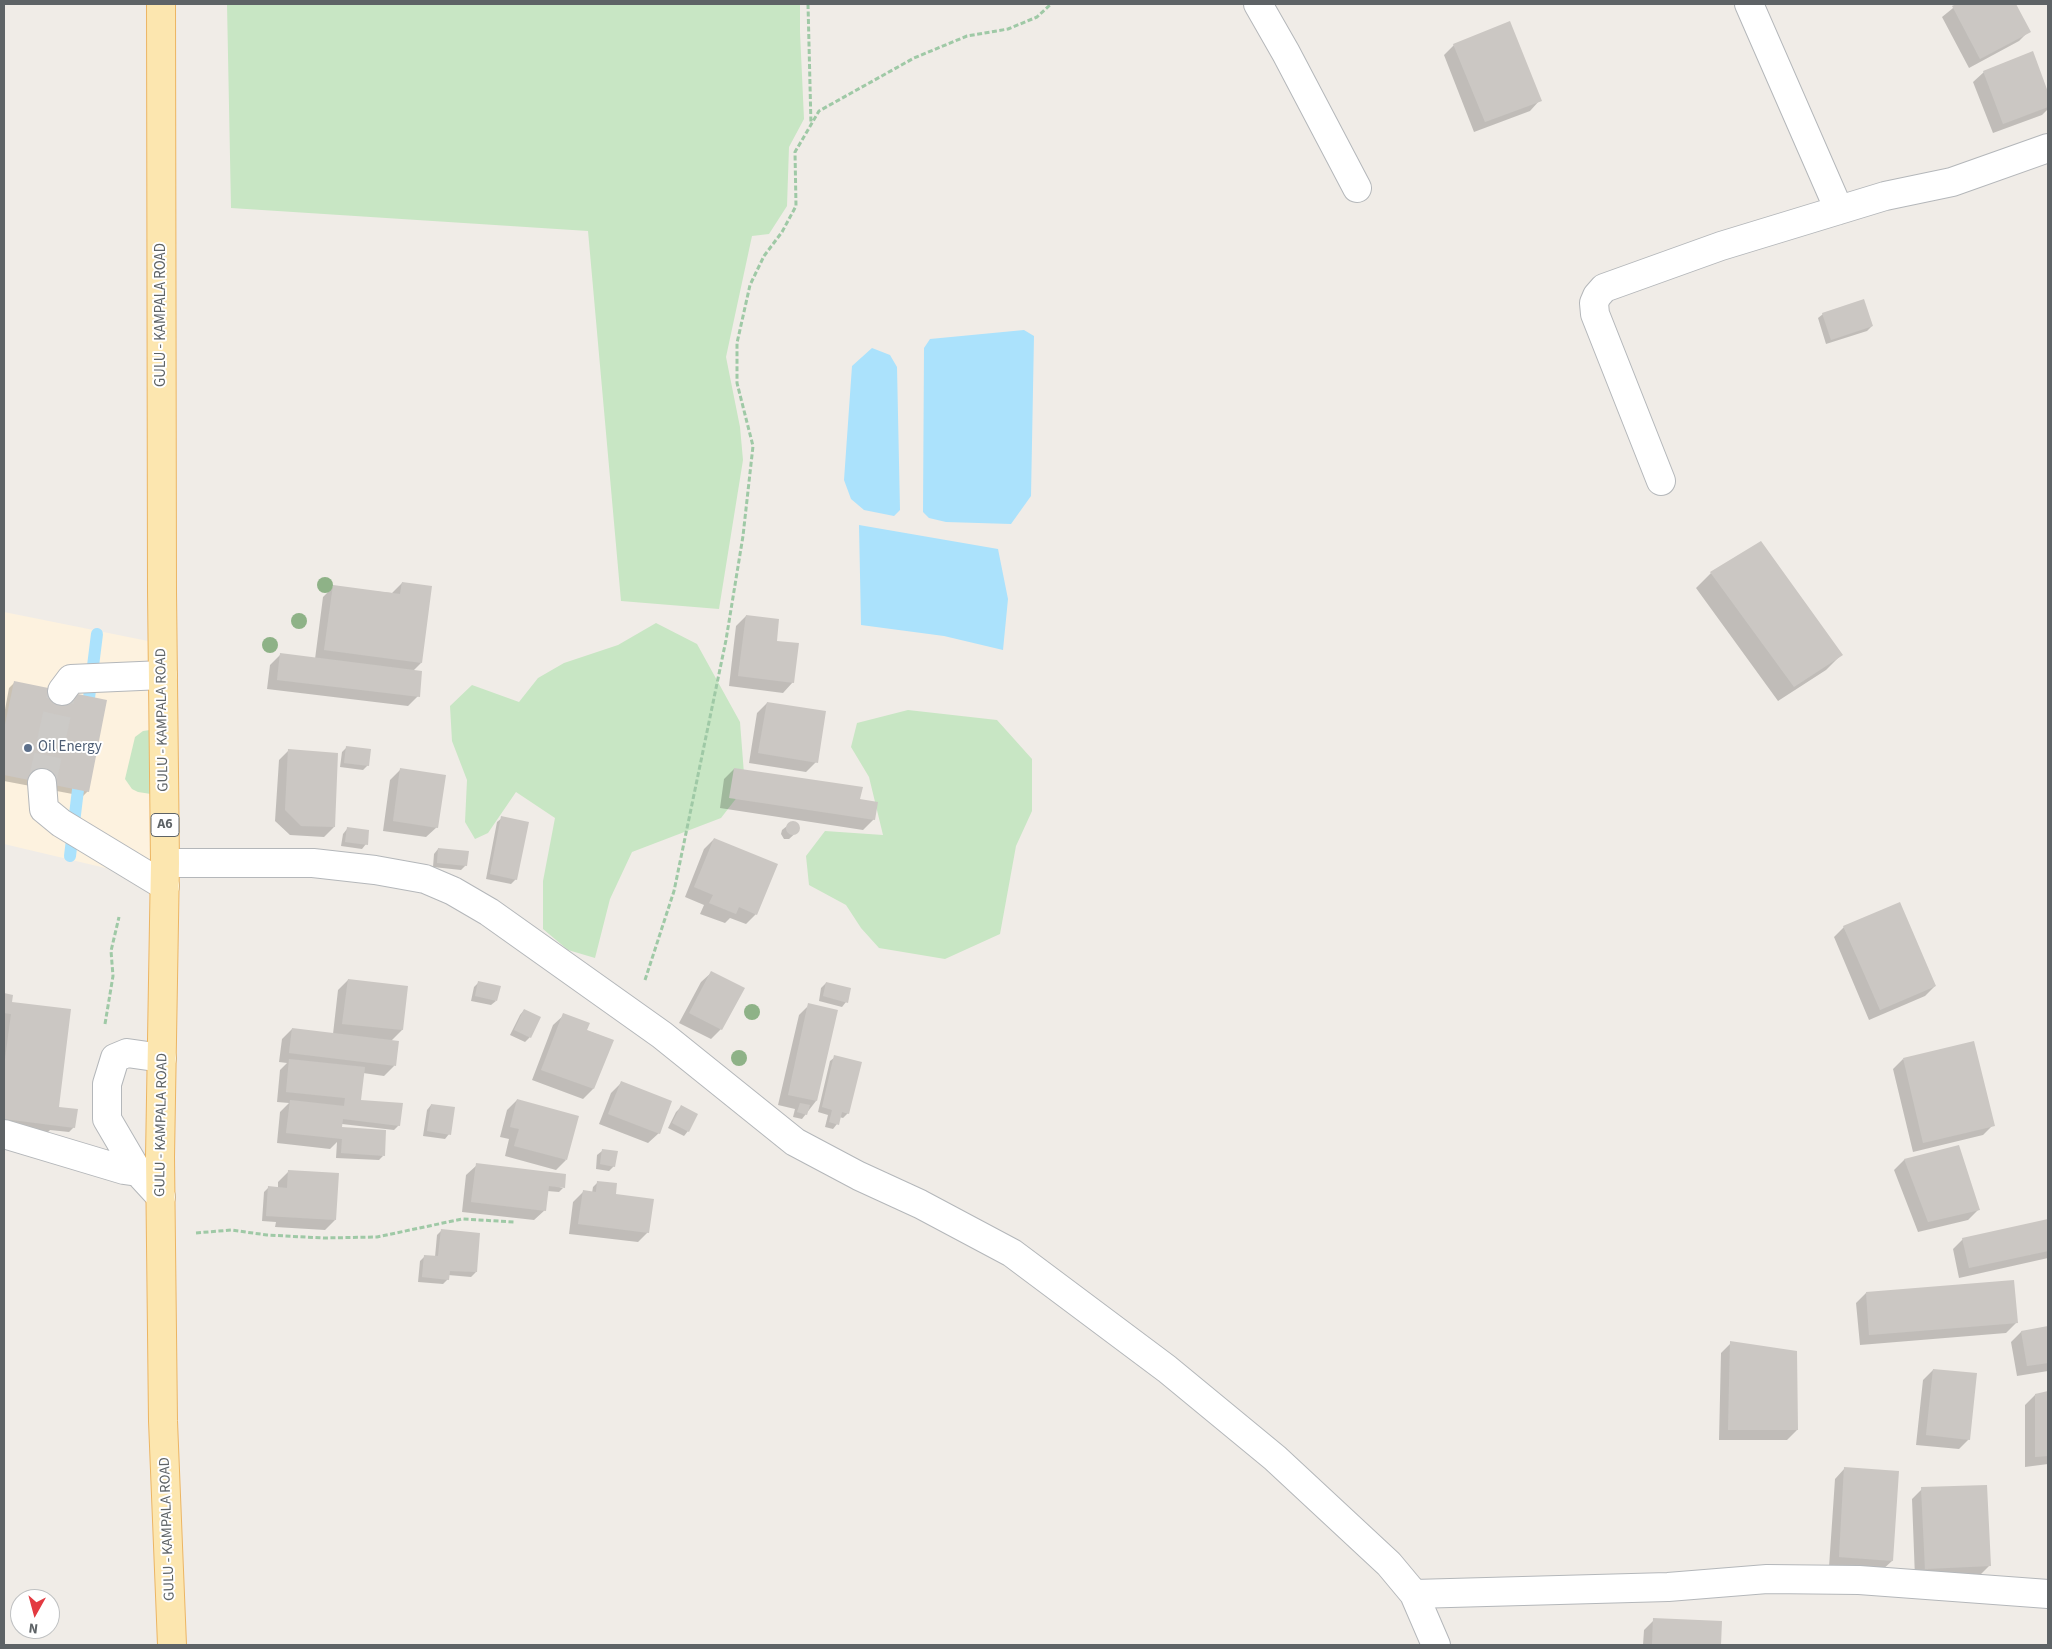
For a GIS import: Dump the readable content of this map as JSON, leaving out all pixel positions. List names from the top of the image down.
{
  "streets": {
    "main road": ["GULU - KAMPALA ROAD", "A6"]
  },
  "places": ["Oil Energy"],
  "north": "bottom"
}
